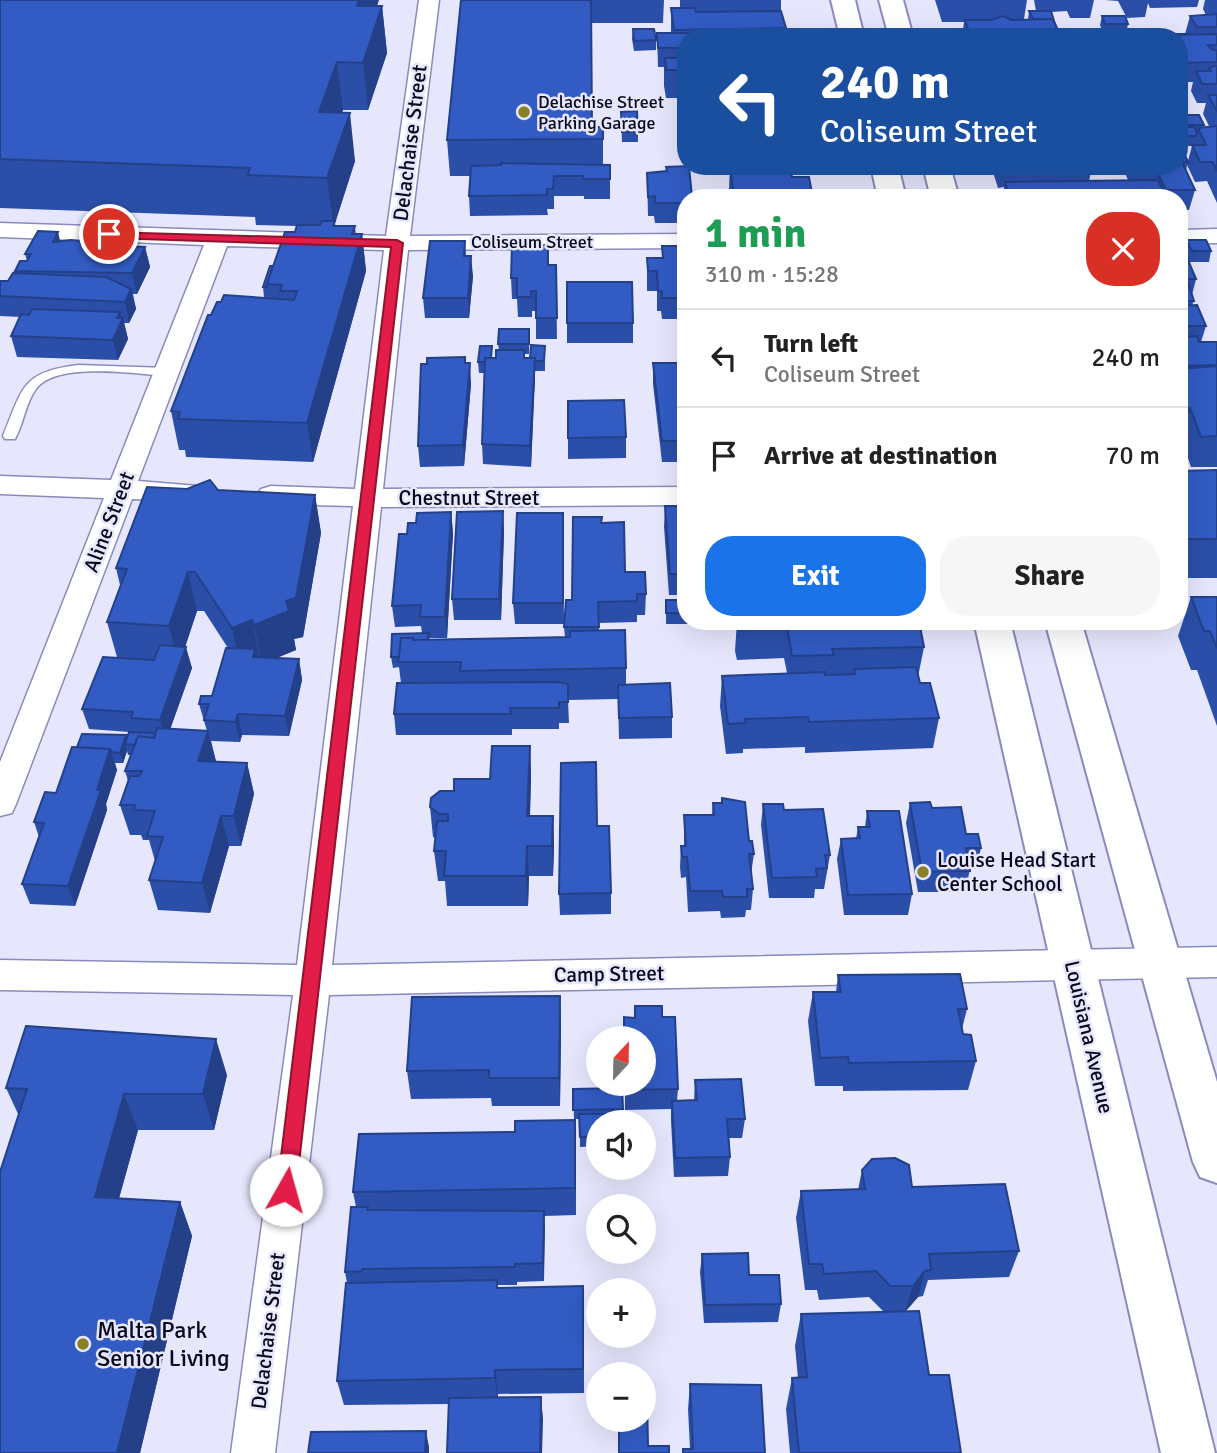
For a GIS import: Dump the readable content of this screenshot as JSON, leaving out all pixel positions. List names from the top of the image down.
{
  "streets": {
    "street": [
      "Delachaise Street",
      "Coliseum Street",
      "Chestnut Street",
      "Aline Street",
      "Camp Street",
      "Louisiana Avenue"
    ]
  },
  "crossings": [
    ["Delachaise Street", "Coliseum Street"],
    ["Delachaise Street", "Chestnut Street"],
    ["Delachaise Street", "Camp Street"],
    ["Coliseum Street", "Aline Street"],
    ["Camp Street", "Louisiana Avenue"]
  ],
  "places": ["Delachise Street Parking Garage", "Louise Head Start Center School", "Malta Park Senior Living"],
  "north": "top",
  "page": {
    "turn": ["240 m", "Coliseum Street"],
    "heading": ["1 min", "310 m · 15:28"],
    "list": [
      {
        "name": "Turn left",
        "note": "Coliseum Street",
        "value": "240 m"
      },
      {
        "name": "Arrive at destination",
        "value": "70 m"
      }
    ],
    "buttons": ["Exit", "Share"],
    "map_buttons": ["+", "−"]
  }
}
